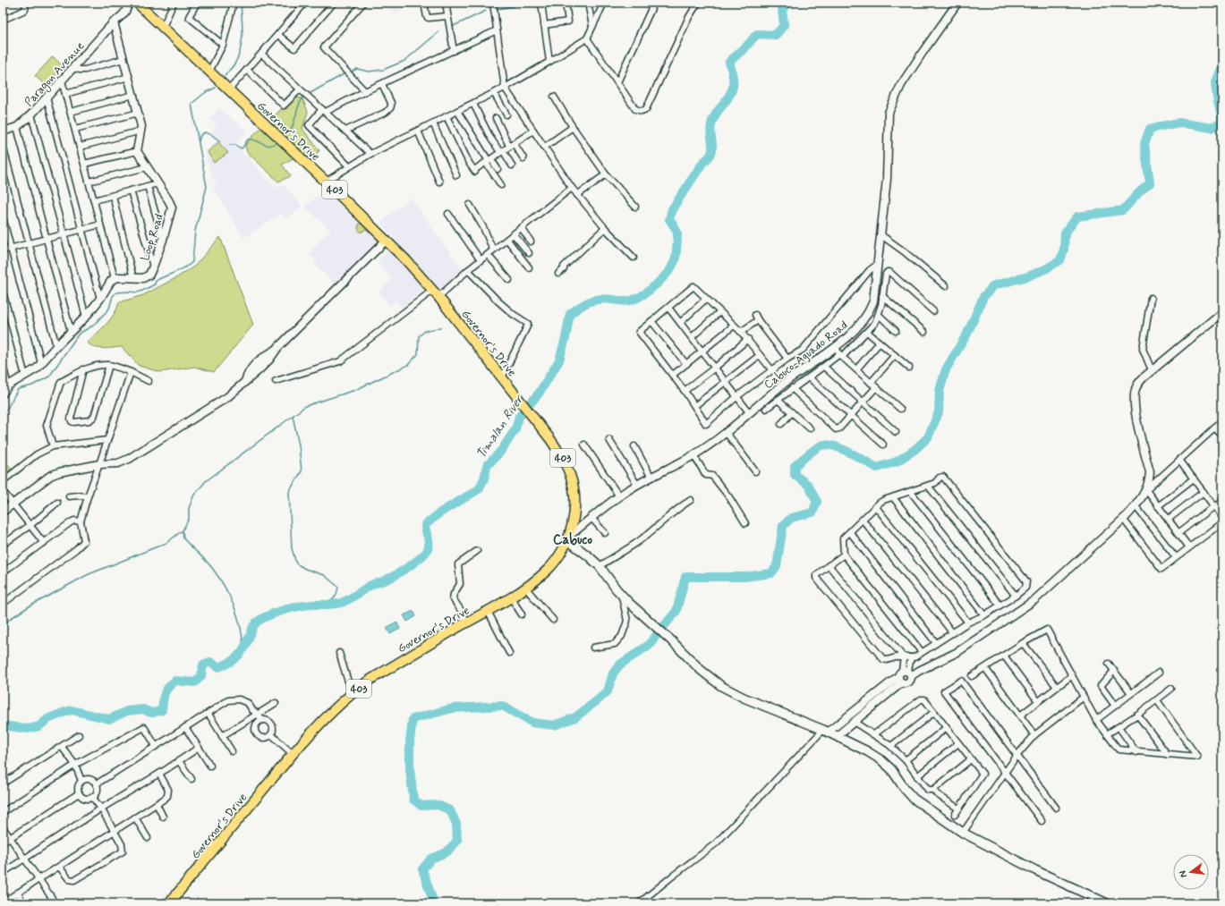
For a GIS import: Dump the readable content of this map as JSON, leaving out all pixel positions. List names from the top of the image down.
{
  "streets": {
    "main road": ["Governor's Drive", "403"],
    "street": ["Paragon Avenue", "Loop Road", "Cabuco-Aguado Road"]
  },
  "crossings": [
    ["Governor's Drive", "Cabuco-Aguado Road"]
  ],
  "districts": ["Cabuco"],
  "water": ["Timalan River"],
  "north": "left"
}
